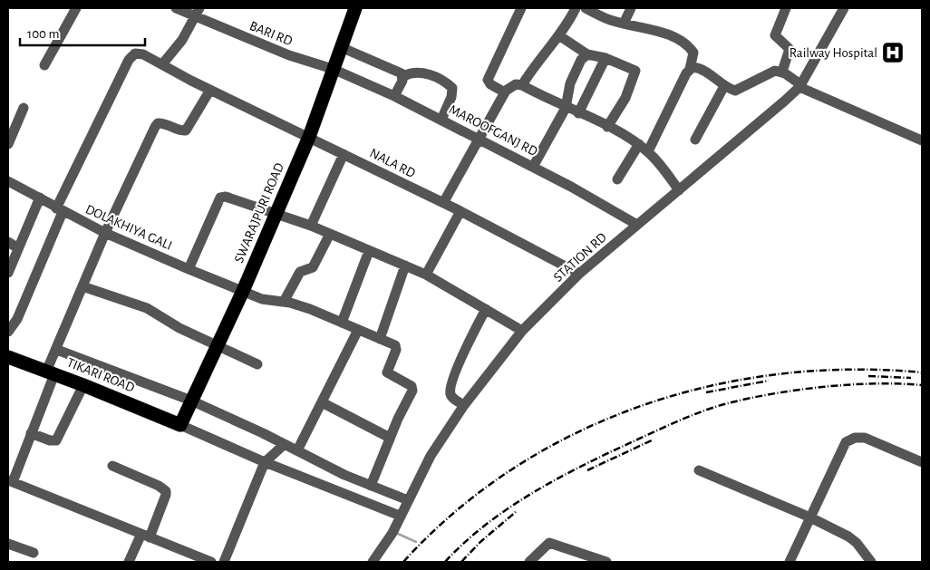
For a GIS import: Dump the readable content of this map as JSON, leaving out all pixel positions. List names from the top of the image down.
{
  "streets": {
    "highway": ["SWARAJPURI ROAD", "TIKARI ROAD"],
    "street": [
      "BARI RD",
      "MAROOFGANJ RD",
      "NALA RD",
      "DOLAKHIYA GALI",
      "STATION RD"
    ]
  },
  "crossings": [
    ["BARI RD", "MAROOFGANJ RD"],
    ["BARI RD", "SWARAJPURI ROAD"],
    ["MAROOFGANJ RD", "SWARAJPURI ROAD"],
    ["MAROOFGANJ RD", "STATION RD"],
    ["NALA RD", "SWARAJPURI ROAD"],
    ["NALA RD", "DOLAKHIYA GALI"],
    ["NALA RD", "STATION RD"],
    ["SWARAJPURI ROAD", "DOLAKHIYA GALI"],
    ["SWARAJPURI ROAD", "TIKARI ROAD"]
  ],
  "places": {
    "hospital": ["Railway Hospital"]
  },
  "scale_bar": "100 m"
}
